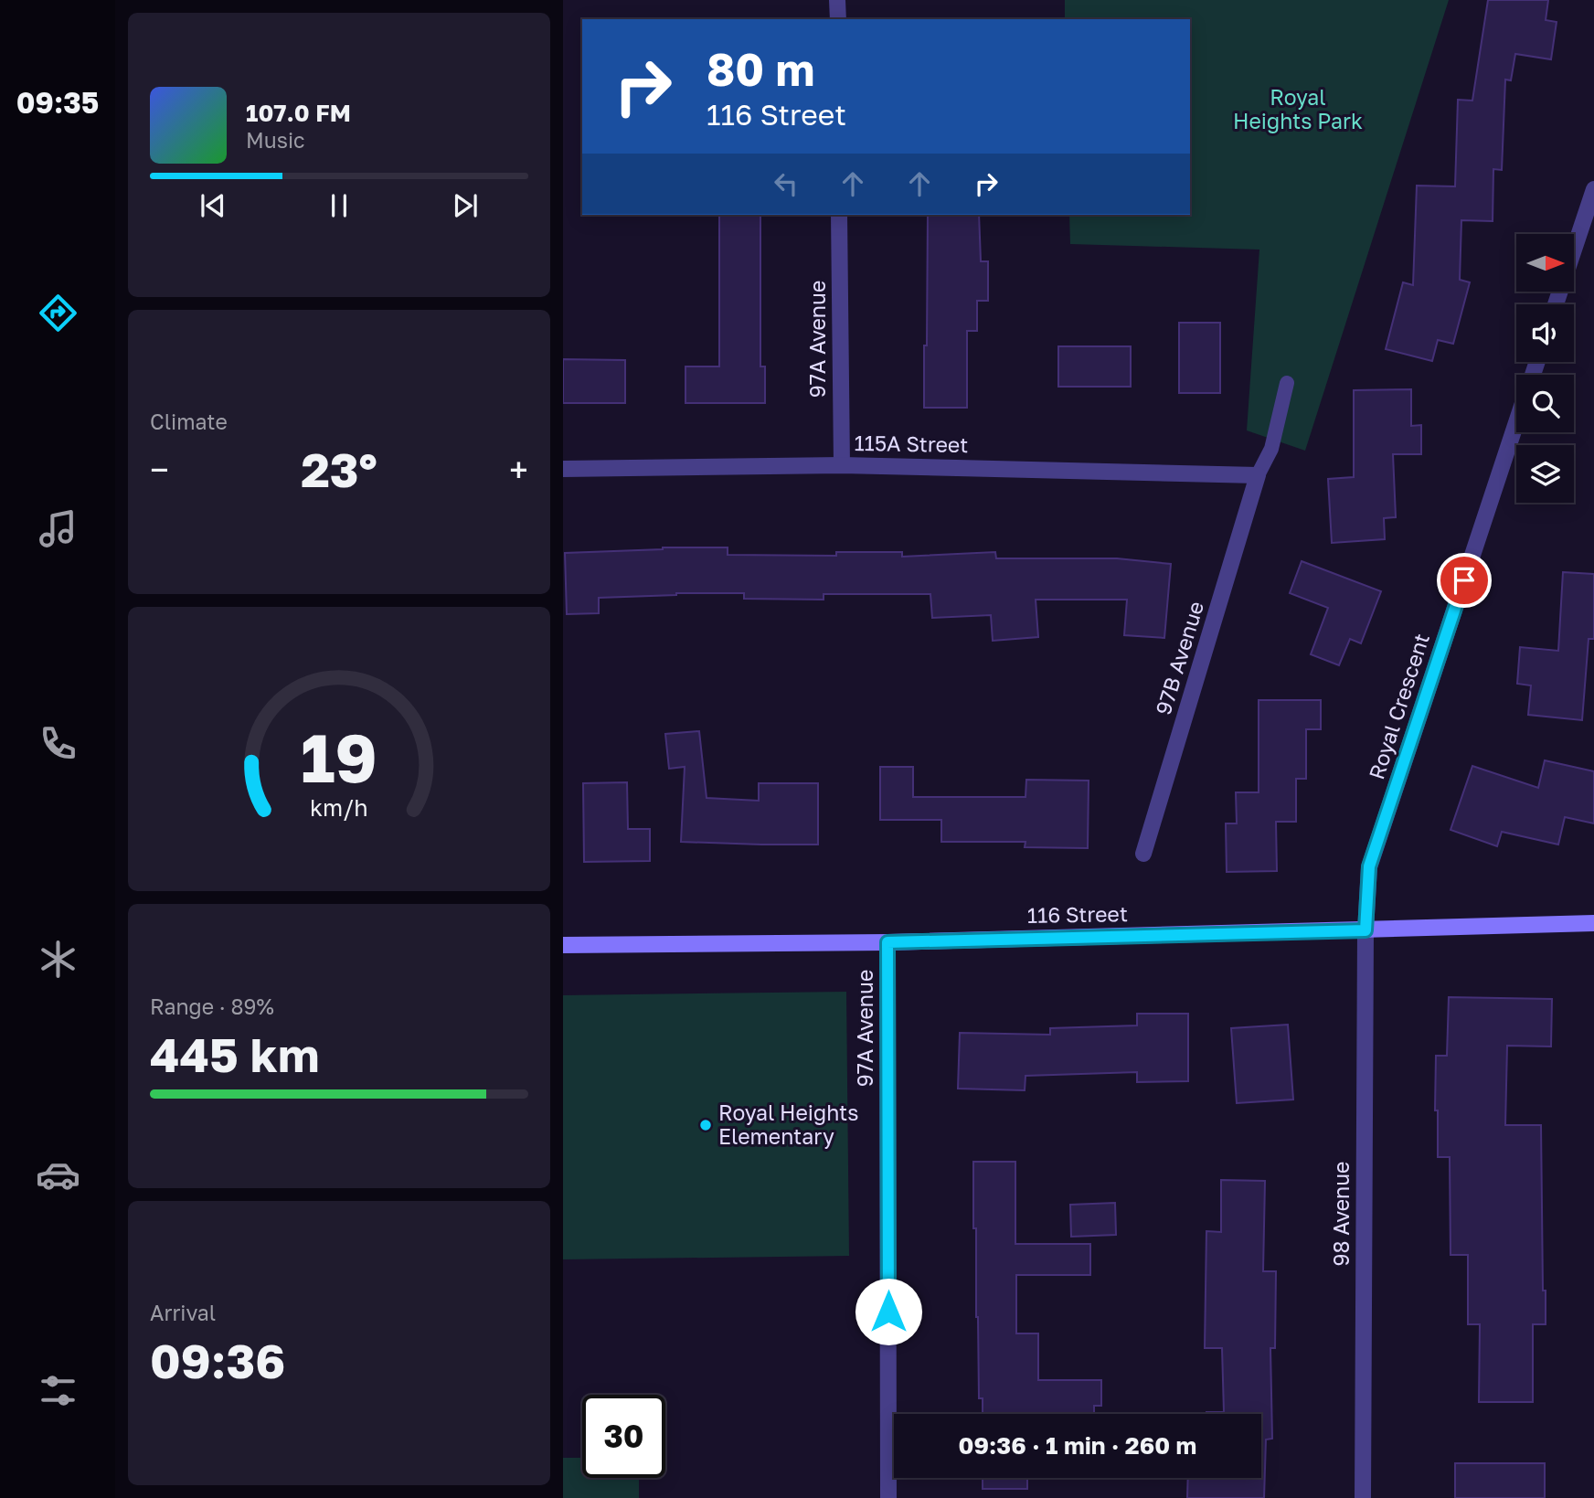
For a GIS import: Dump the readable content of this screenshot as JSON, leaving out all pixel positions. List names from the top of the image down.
{
  "streets": {
    "street": [
      "97A Avenue",
      "115A Street",
      "97B Avenue",
      "Royal Crescent",
      "116 Street",
      "98 Avenue"
    ]
  },
  "crossings": [
    ["97A Avenue", "115A Street"],
    ["97A Avenue", "116 Street"],
    ["115A Street", "97B Avenue"],
    ["Royal Crescent", "116 Street"],
    ["Royal Crescent", "98 Avenue"],
    ["116 Street", "98 Avenue"]
  ],
  "parks": ["Royal Heights Park"],
  "places": ["Royal Heights Elementary"],
  "north": "right",
  "page": {
    "tabs": "09:35",
    "turn": ["80 m", "116 Street"],
    "song": ["107.0 FM", "Music"],
    "tile": [
      "Climate",
      ["Range · 89%", "445 km"],
      ["Arrival", "09:36"]
    ],
    "heat": ["−", "23°", "+"],
    "limit": "30",
    "trip": "09:36 · 1 min · 260 m",
    "gauge": ["19", "km/h"]
  }
}
